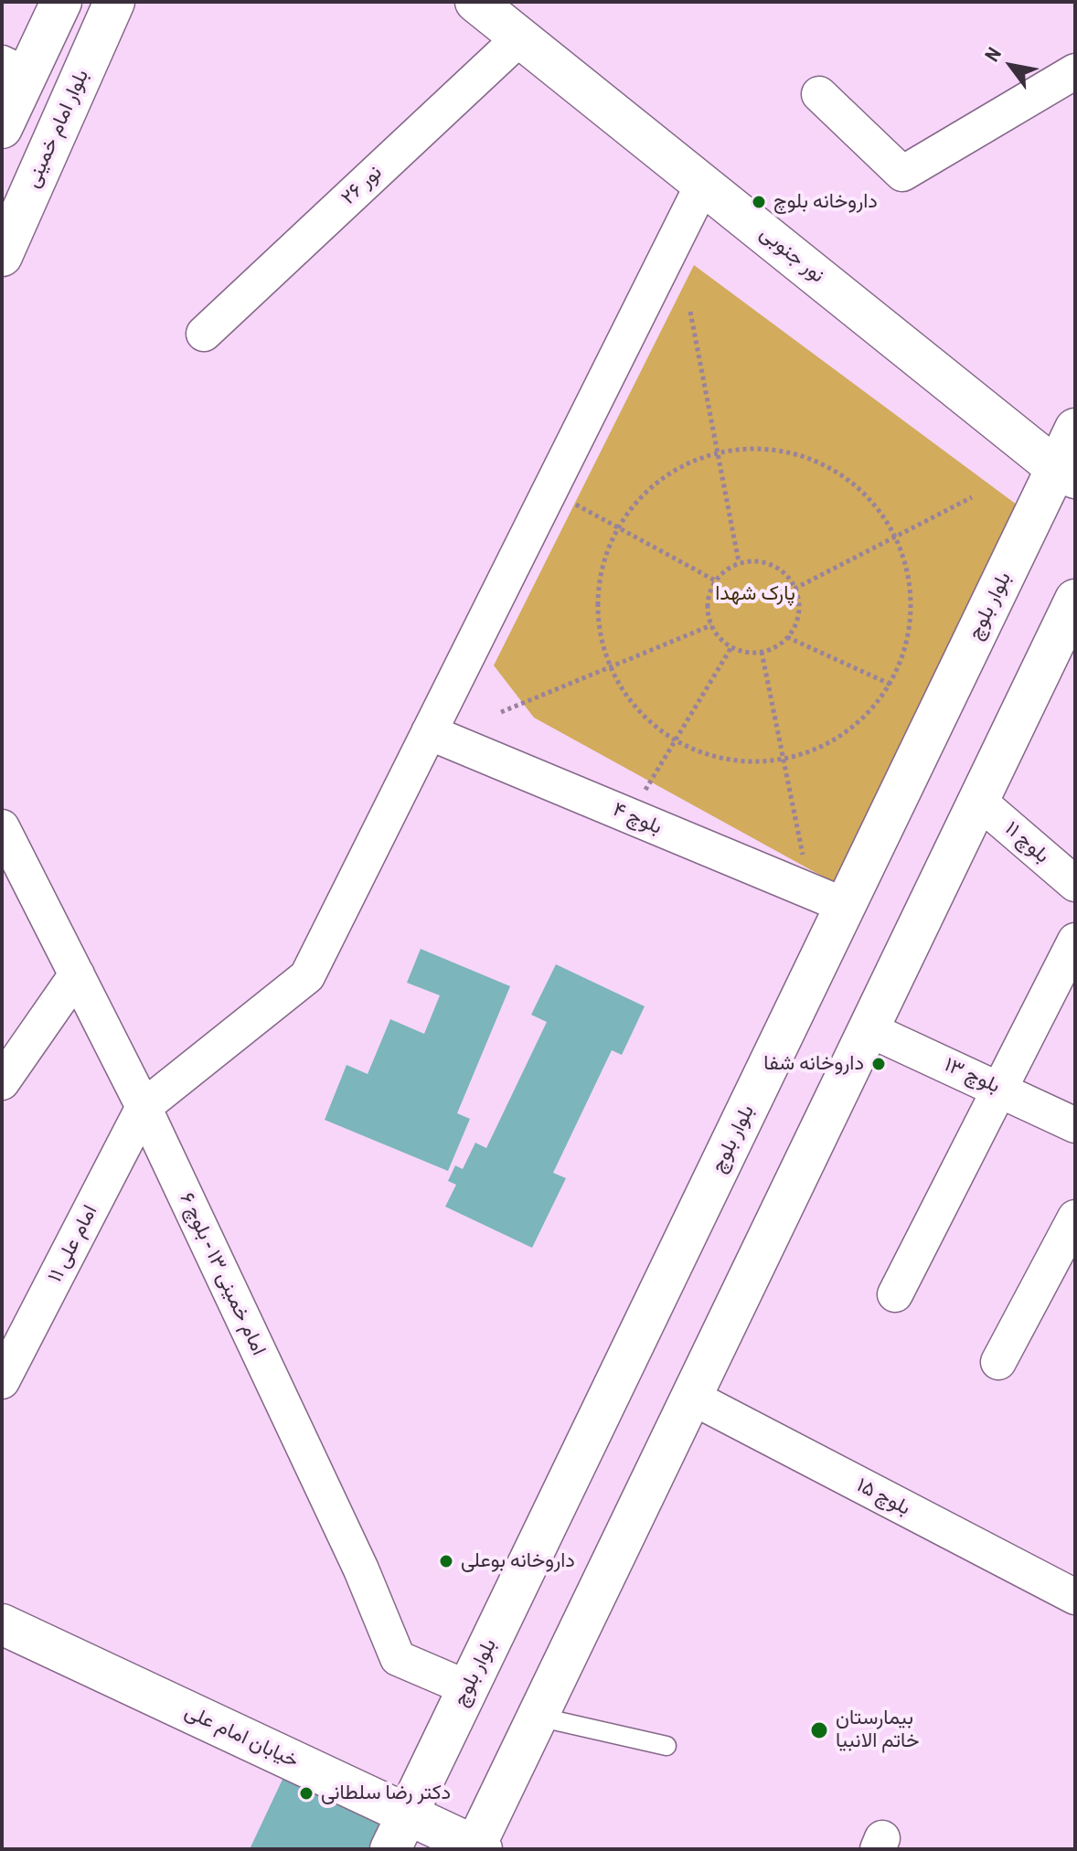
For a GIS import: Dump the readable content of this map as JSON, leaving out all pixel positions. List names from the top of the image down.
{
  "streets": {
    "main road": [
      "بلوار امام خمینی",
      "نور جنوبی",
      "بلوار بلوچ",
      "خیابان امام علی"
    ],
    "street": [
      "نور ۲۶",
      "بلوچ ۴",
      "بلوچ ۱۱",
      "بلوچ ۱۳",
      "امام علی ۱۱",
      "امام خمینی ۱۳ - بلوچ ۶",
      "بلوچ ۱۵"
    ]
  },
  "crossings": [
    ["نور ۲۶", "نور جنوبی"],
    ["نور جنوبی", "بلوار بلوچ"],
    ["بلوار بلوچ", "بلوچ ۴"],
    ["بلوار بلوچ", "امام خمینی ۱۳ - بلوچ ۶"],
    ["بلوار بلوچ", "خیابان امام علی"],
    ["امام علی ۱۱", "امام خمینی ۱۳ - بلوچ ۶"]
  ],
  "parks": ["پارک شهدا"],
  "places": [
    "داروخانه بلوچ",
    "داروخانه شفا",
    "داروخانه بوعلی",
    "بیمارستان خاتم الانبیا",
    "دکتر رضا سلطانی"
  ],
  "north": "top left"
}
